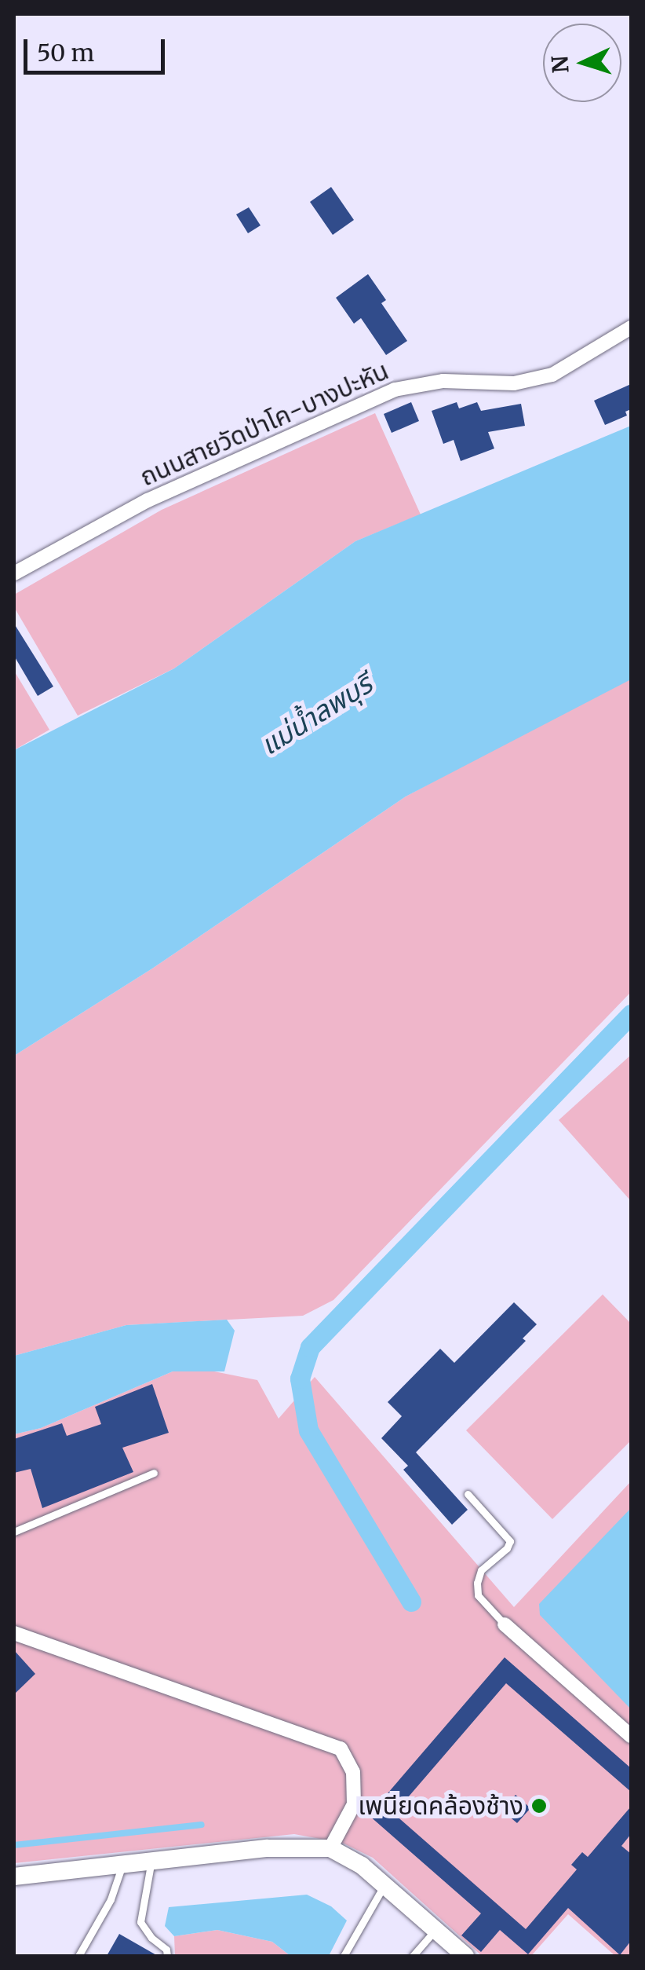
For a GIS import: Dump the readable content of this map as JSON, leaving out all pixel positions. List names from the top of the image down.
{
  "streets": {
    "street": ["ถนนสายวัดป่าโค-บางปะหัน"]
  },
  "water": ["แม่น้ำลพบุรี"],
  "places": ["เพนียดคล้องช้าง"],
  "scale_bar": "50 m",
  "north": "left"
}
